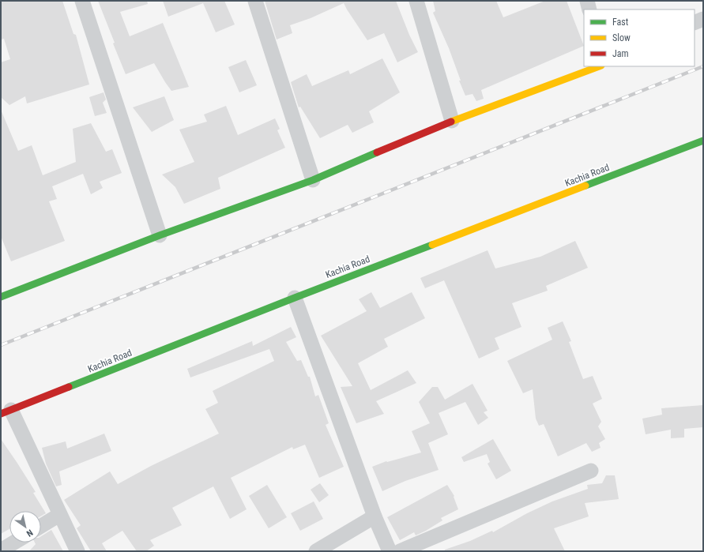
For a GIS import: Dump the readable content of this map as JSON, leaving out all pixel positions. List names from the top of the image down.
{
  "streets": {
    "main road": ["Kachia Road"]
  },
  "legend": ["Fast", "Slow", "Jam"],
  "north": "bottom right"
}
